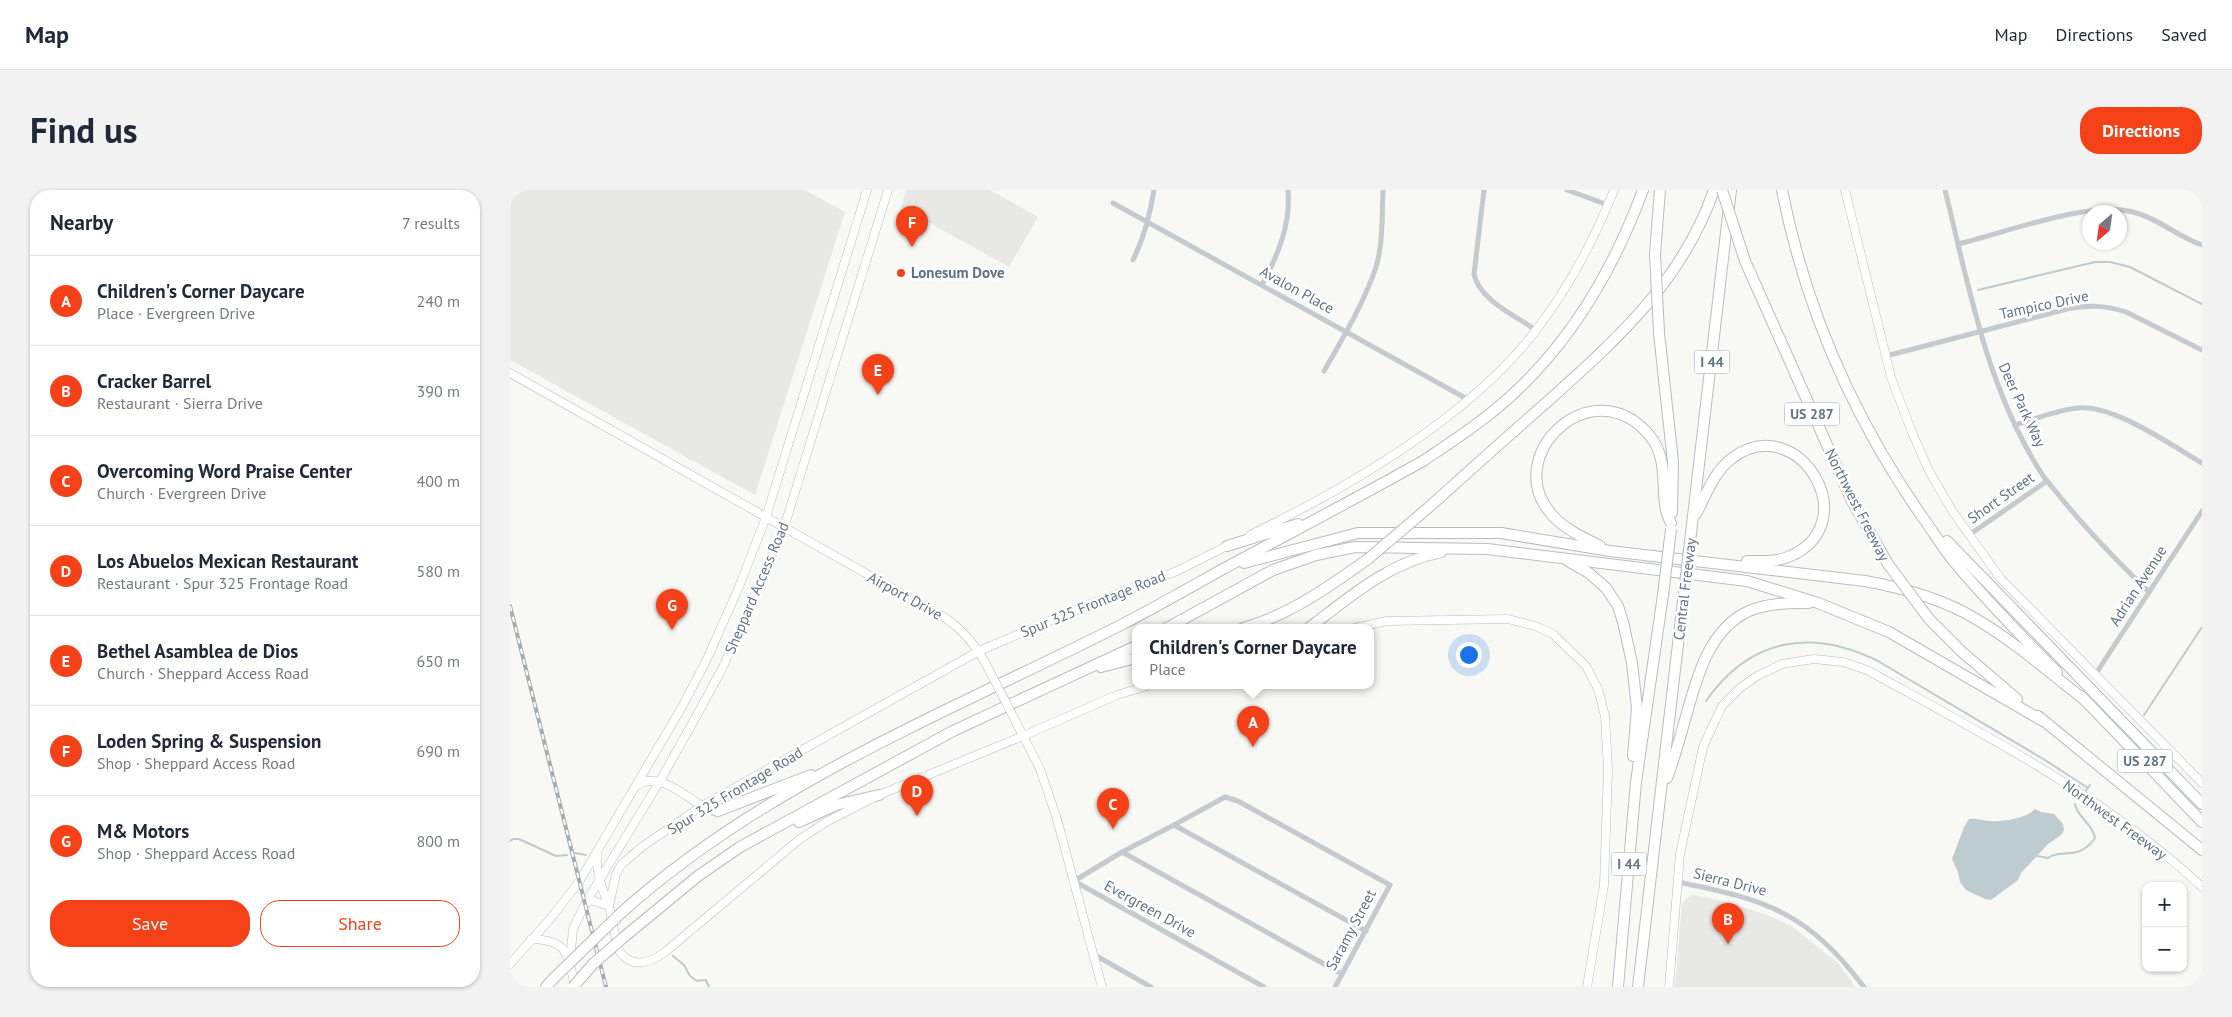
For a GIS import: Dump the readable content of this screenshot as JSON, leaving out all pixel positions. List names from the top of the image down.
{
  "streets": {
    "highway": [
      "I 44",
      "US 287",
      "Northwest Freeway",
      "Central Freeway"
    ],
    "main road": ["Sheppard Access Road", "Airport Drive", "Spur 325 Frontage Road"],
    "street": [
      "Avalon Place",
      "Tampico Drive",
      "Deer Park Way",
      "Short Street",
      "Adrian Avenue",
      "Sierra Drive",
      "Evergreen Drive",
      "Saramy Street"
    ]
  },
  "crossings": [
    ["Avalon Place", "Spur 325 Frontage Road"],
    ["Tampico Drive", "Deer Park Way"],
    ["Deer Park Way", "Short Street"],
    ["Deer Park Way", "Adrian Avenue"],
    ["Northwest Freeway", "Sierra Drive"],
    ["Sheppard Access Road", "Airport Drive"],
    ["Airport Drive", "Spur 325 Frontage Road"],
    ["Airport Drive", "Evergreen Drive"],
    ["Evergreen Drive", "Saramy Street"]
  ],
  "places": ["Lonesum Dove"],
  "north": "bottom left",
  "page": {
    "header": "Map",
    "nav": ["Map", "Directions", "Saved"],
    "title": "Find us",
    "buttons": [
      "Directions",
      ["Save", "Share"]
    ],
    "heading": ["Nearby", "7 results"],
    "pins": [
      "F",
      "E",
      "G",
      "A",
      "D",
      "C",
      "B"
    ],
    "list": [
      {
        "mark": "A",
        "name": "Children's Corner Daycare",
        "note": "Place · Evergreen Drive",
        "value": "240 m"
      },
      {
        "mark": "B",
        "name": "Cracker Barrel",
        "note": "Restaurant · Sierra Drive",
        "value": "390 m"
      },
      {
        "mark": "C",
        "name": "Overcoming Word Praise Center",
        "note": "Church · Evergreen Drive",
        "value": "400 m"
      },
      {
        "mark": "D",
        "name": "Los Abuelos Mexican Restaurant",
        "note": "Restaurant · Spur 325 Frontage Road",
        "value": "580 m"
      },
      {
        "mark": "E",
        "name": "Bethel Asamblea de Dios",
        "note": "Church · Sheppard Access Road",
        "value": "650 m"
      },
      {
        "mark": "F",
        "name": "Loden Spring & Suspension",
        "note": "Shop · Sheppard Access Road",
        "value": "690 m"
      },
      {
        "mark": "G",
        "name": "M& Motors",
        "note": "Shop · Sheppard Access Road",
        "value": "800 m"
      }
    ],
    "popup": ["Children's Corner Daycare", "Place"],
    "map_buttons": ["+", "−"]
  }
}
